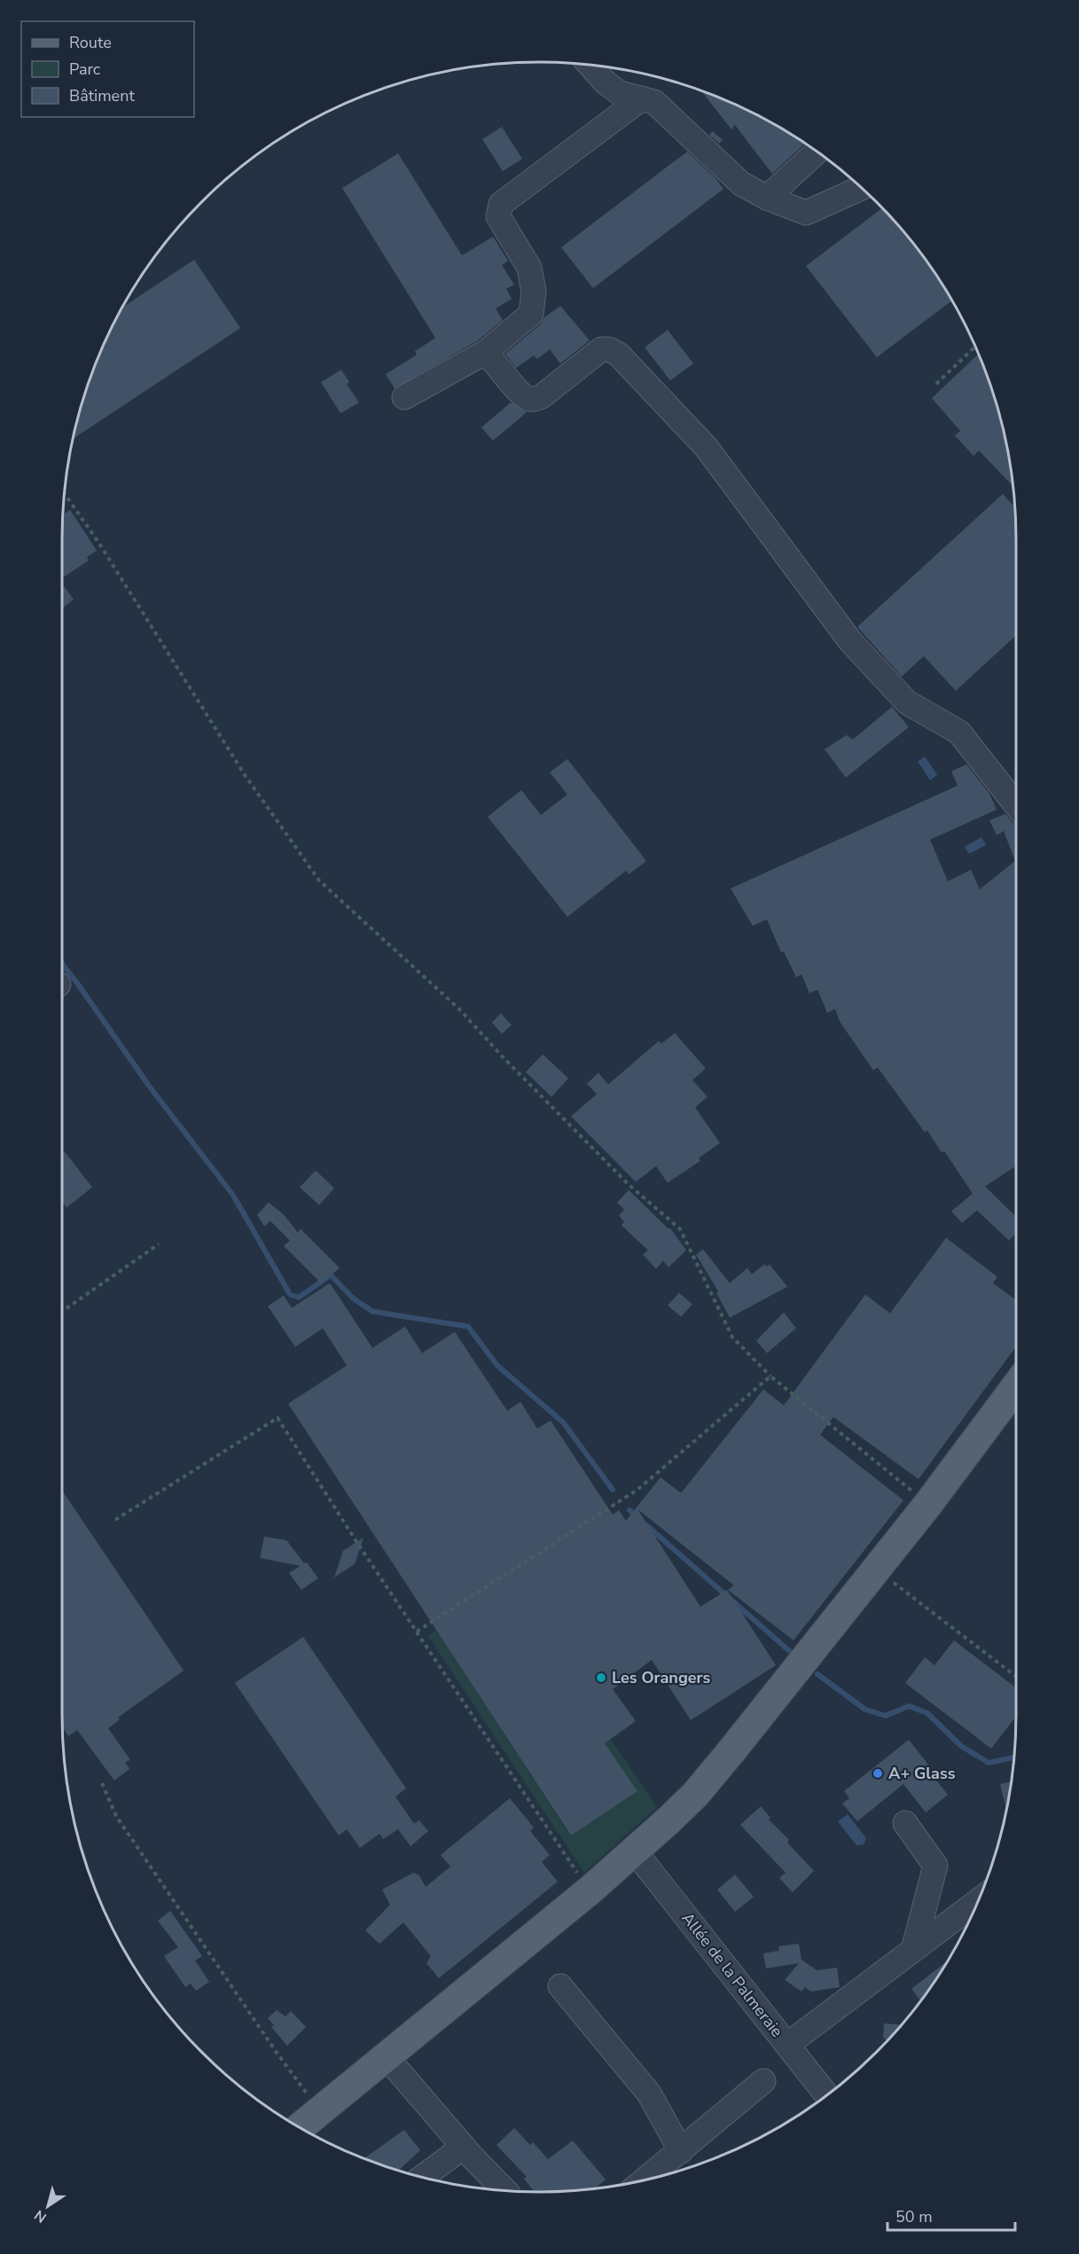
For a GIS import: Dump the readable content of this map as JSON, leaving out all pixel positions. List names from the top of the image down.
{
  "streets": {
    "street": ["Allée de la Palmeraie"]
  },
  "places": ["Les Orangers", "A+ Glass"],
  "legend": ["Route", "Parc", "Bâtiment"],
  "scale_bar": "50 m",
  "north": "bottom left"
}
